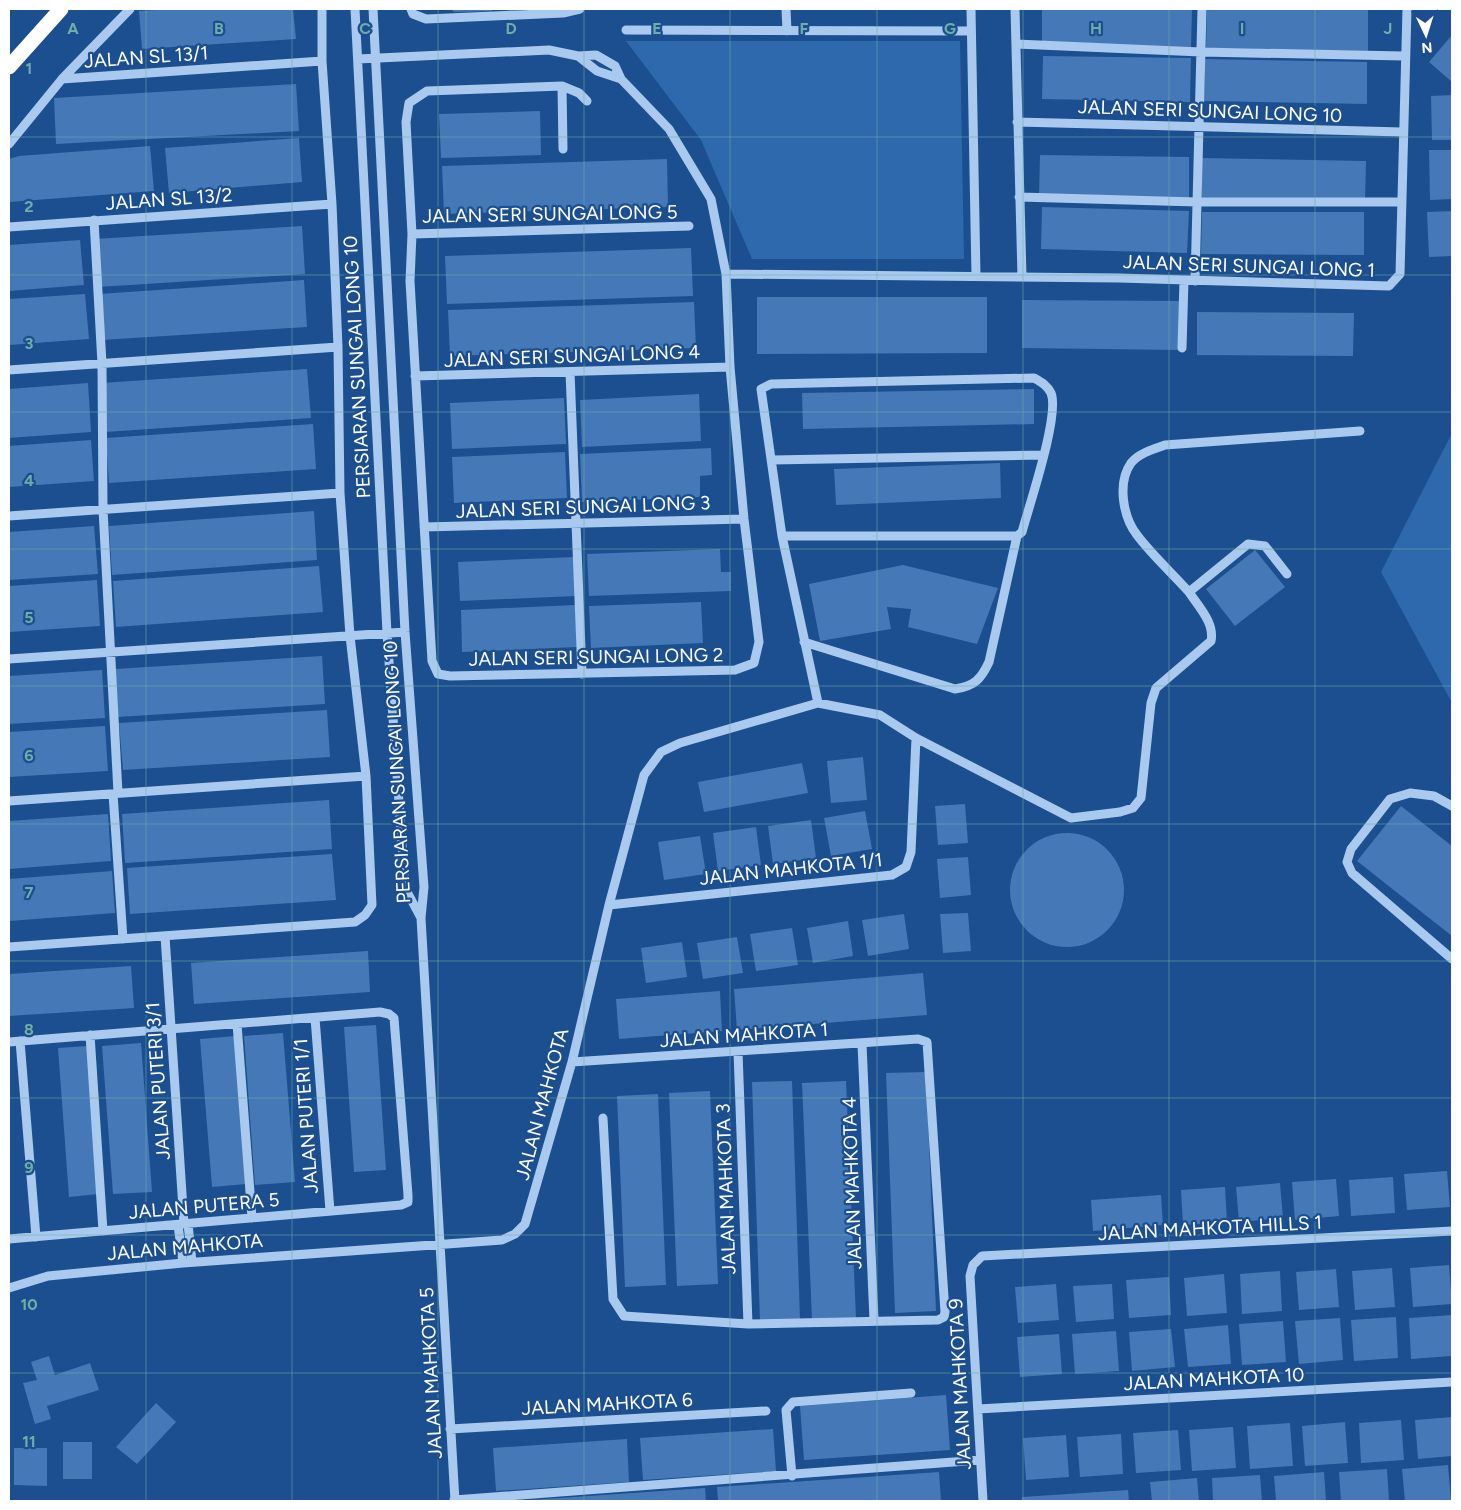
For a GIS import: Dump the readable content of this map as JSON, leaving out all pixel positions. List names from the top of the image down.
{
  "streets": {
    "street": [
      "JALAN SL 13/1",
      "JALAN SERI SUNGAI LONG 10",
      "JALAN SL 13/2",
      "JALAN SERI SUNGAI LONG 5",
      "JALAN SERI SUNGAI LONG 1",
      "JALAN SERI SUNGAI LONG 4",
      "PERSIARAN SUNGAI LONG 10",
      "JALAN SERI SUNGAI LONG 3",
      "JALAN SERI SUNGAI LONG 2",
      "JALAN MAHKOTA 1/1",
      "JALAN MAHKOTA 1",
      "JALAN PUTERI 3/1",
      "JALAN MAHKOTA",
      "JALAN PUTERI 1/1",
      "JALAN MAHKOTA 4",
      "JALAN MAHKOTA 3",
      "JALAN PUTERA 5",
      "JALAN MAHKOTA HILLS 1",
      "JALAN MAHKOTA 5",
      "JALAN MAHKOTA 10",
      "JALAN MAHKOTA 9",
      "JALAN MAHKOTA 6"
    ]
  },
  "crossings": [
    ["JALAN SERI SUNGAI LONG 10", "JALAN SERI SUNGAI LONG 1"],
    ["PERSIARAN SUNGAI LONG 10", "JALAN MAHKOTA 5"],
    ["JALAN SERI SUNGAI LONG 3", "JALAN SERI SUNGAI LONG 2"],
    ["JALAN MAHKOTA 1/1", "JALAN MAHKOTA"],
    ["JALAN MAHKOTA 1", "JALAN MAHKOTA"],
    ["JALAN MAHKOTA 1", "JALAN MAHKOTA 4"],
    ["JALAN MAHKOTA 1", "JALAN MAHKOTA 3"],
    ["JALAN PUTERI 3/1", "JALAN MAHKOTA"],
    ["JALAN PUTERI 3/1", "JALAN PUTERA 5"],
    ["JALAN MAHKOTA", "JALAN MAHKOTA 5"],
    ["JALAN PUTERI 1/1", "JALAN PUTERA 5"],
    ["JALAN MAHKOTA HILLS 1", "JALAN MAHKOTA 9"],
    ["JALAN MAHKOTA 5", "JALAN MAHKOTA 6"],
    ["JALAN MAHKOTA 10", "JALAN MAHKOTA 9"]
  ],
  "north": "bottom",
  "grid": {
    "columns": [
      "A",
      "B",
      "C",
      "D",
      "E",
      "F",
      "G",
      "H",
      "I",
      "J"
    ],
    "rows": [
      "1",
      "2",
      "3",
      "4",
      "5",
      "6",
      "7",
      "8",
      "9",
      "10",
      "11"
    ]
  }
}
